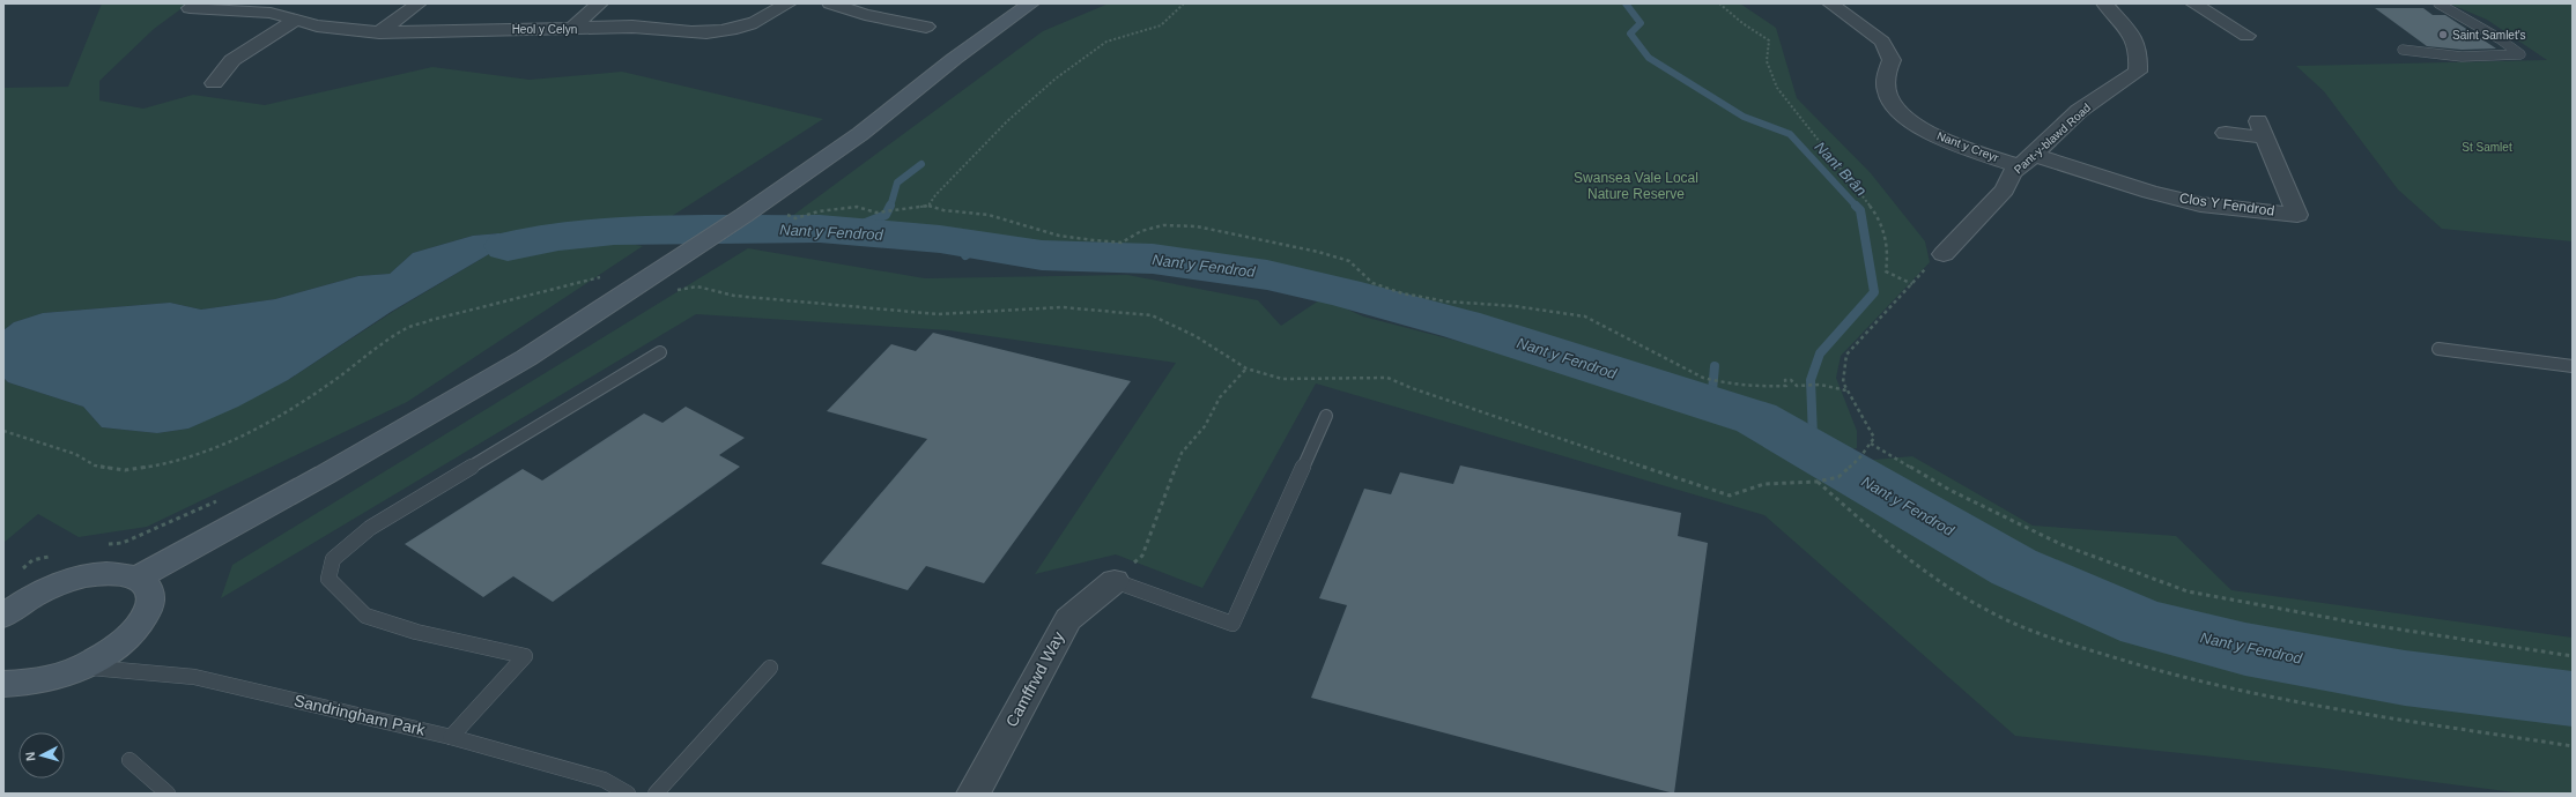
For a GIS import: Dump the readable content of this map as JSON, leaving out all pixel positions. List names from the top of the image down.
{
  "streets": {
    "street": [
      "Heol y Celyn",
      "Pant-y-blawd Road",
      "Nant y Creyr",
      "Clos Y Fendrod",
      "Camffrwd Way"
    ],
    "lane": ["Sandringham Park"]
  },
  "crossings": [
    ["Pant-y-blawd Road", "Nant y Creyr"],
    ["Pant-y-blawd Road", "Clos Y Fendrod"],
    ["Nant y Creyr", "Clos Y Fendrod"]
  ],
  "water": ["Nant Brân", "Nant y Fendrod"],
  "parks": ["St Samlet", "Swansea Vale Local Nature Reserve"],
  "places": ["Saint Samlet's"],
  "north": "left"
}
